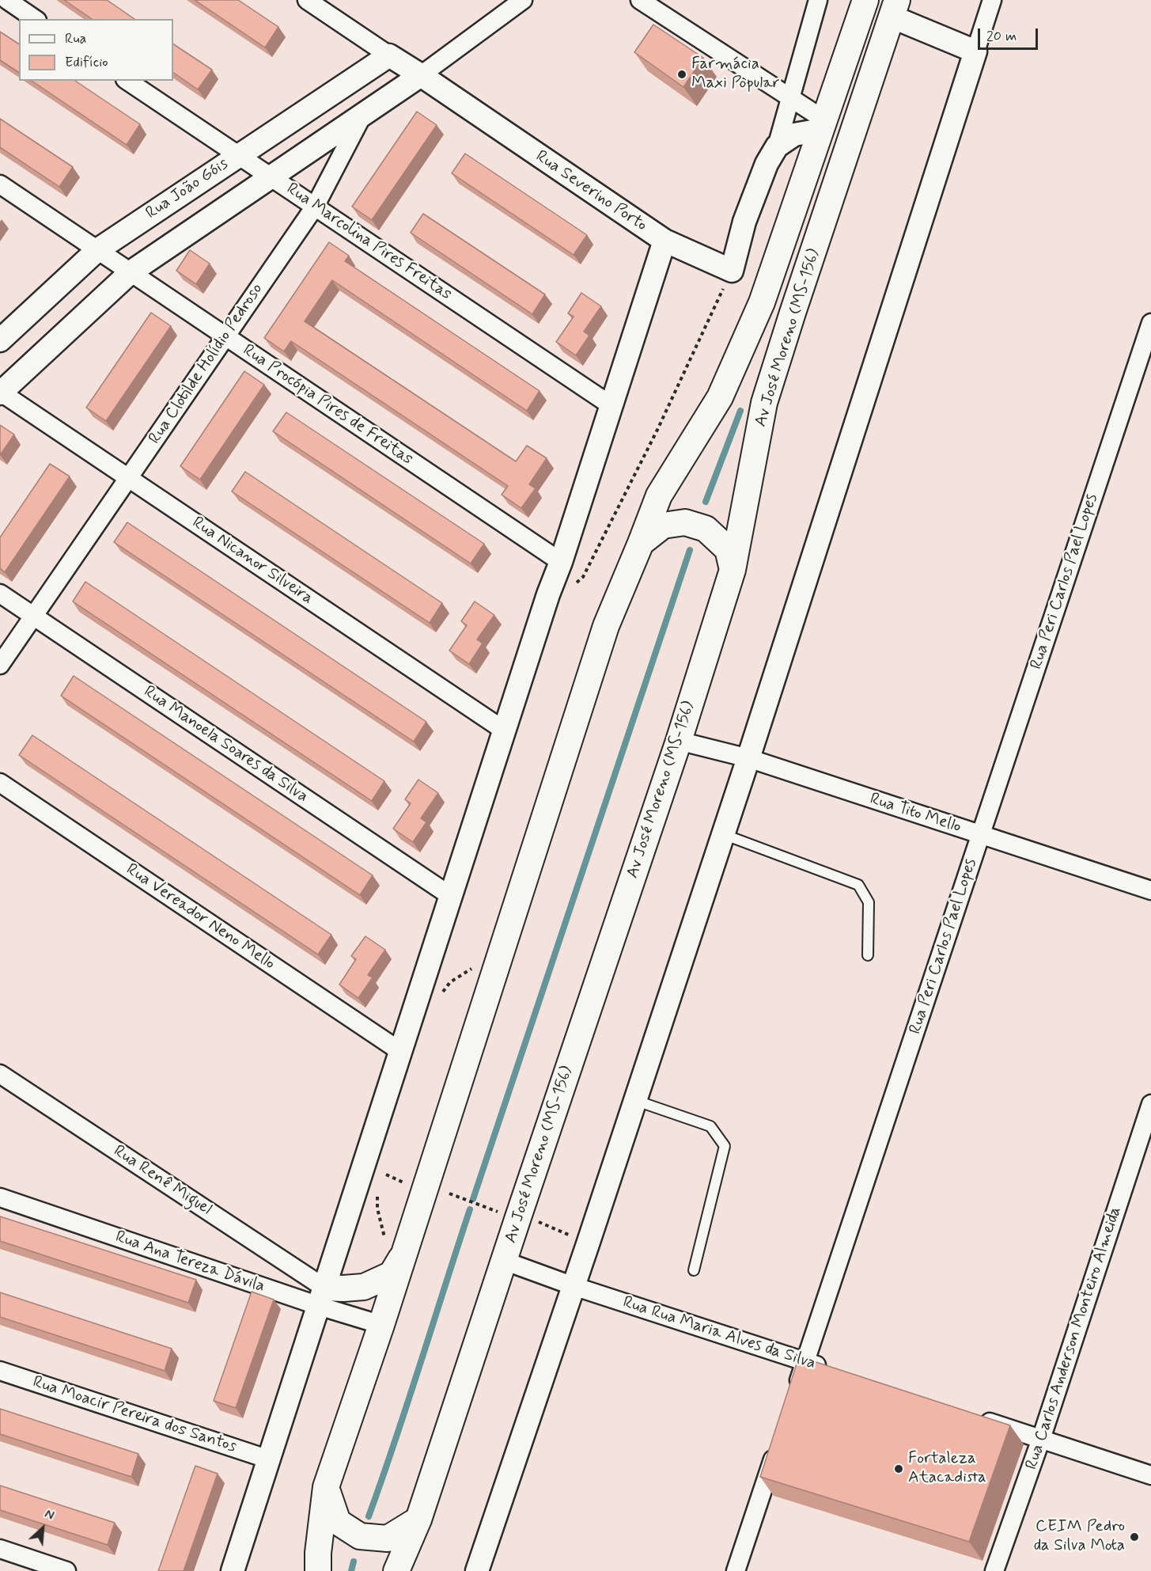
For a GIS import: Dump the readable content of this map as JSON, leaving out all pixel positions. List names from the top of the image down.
{
  "streets": {
    "main road": ["Av José Moreno (MS-156)"],
    "street": [
      "Rua João Góis",
      "Rua Severino Porto",
      "Rua Marcolina Pires Freitas",
      "Rua Clotilde Holídio Pedroso",
      "Rua Procópia Pires de Freitas",
      "Rua Nicanor Silveira",
      "Rua Peri Carlos Pael Lopes",
      "Rua Manoela Soares da Silva",
      "Rua Tito Mello",
      "Rua Vereador Neno Mello",
      "Rua Renê Miguel",
      "Rua Ana Tereza Dávila",
      "Rua Rua Maria Alves da Silva",
      "Rua Carlos Anderson Monteiro Almeida",
      "Rua Moacir Pereira dos Santos"
    ]
  },
  "crossings": [
    ["Rua João Góis", "Rua Severino Porto"],
    ["Rua João Góis", "Rua Marcolina Pires Freitas"],
    ["Rua João Góis", "Rua Procópia Pires de Freitas"],
    ["Rua Severino Porto", "Rua Clotilde Holídio Pedroso"],
    ["Rua Marcolina Pires Freitas", "Rua Clotilde Holídio Pedroso"],
    ["Av José Moreno (MS-156)", "Rua Tito Mello"],
    ["Av José Moreno (MS-156)", "Rua Ana Tereza Dávila"],
    ["Av José Moreno (MS-156)", "Rua Rua Maria Alves da Silva"],
    ["Rua Clotilde Holídio Pedroso", "Rua Procópia Pires de Freitas"],
    ["Rua Clotilde Holídio Pedroso", "Rua Nicanor Silveira"],
    ["Rua Clotilde Holídio Pedroso", "Rua Manoela Soares da Silva"],
    ["Rua Peri Carlos Pael Lopes", "Rua Tito Mello"],
    ["Rua Peri Carlos Pael Lopes", "Rua Rua Maria Alves da Silva"],
    ["Rua Renê Miguel", "Rua Ana Tereza Dávila"]
  ],
  "places": ["Farmácia Maxi Popular", "Fortaleza Atacadista", "CEIM Pedro da Silva Mota"],
  "legend": ["Rua", "Edifício"],
  "scale_bar": "20 m",
  "north": "top right"
}
